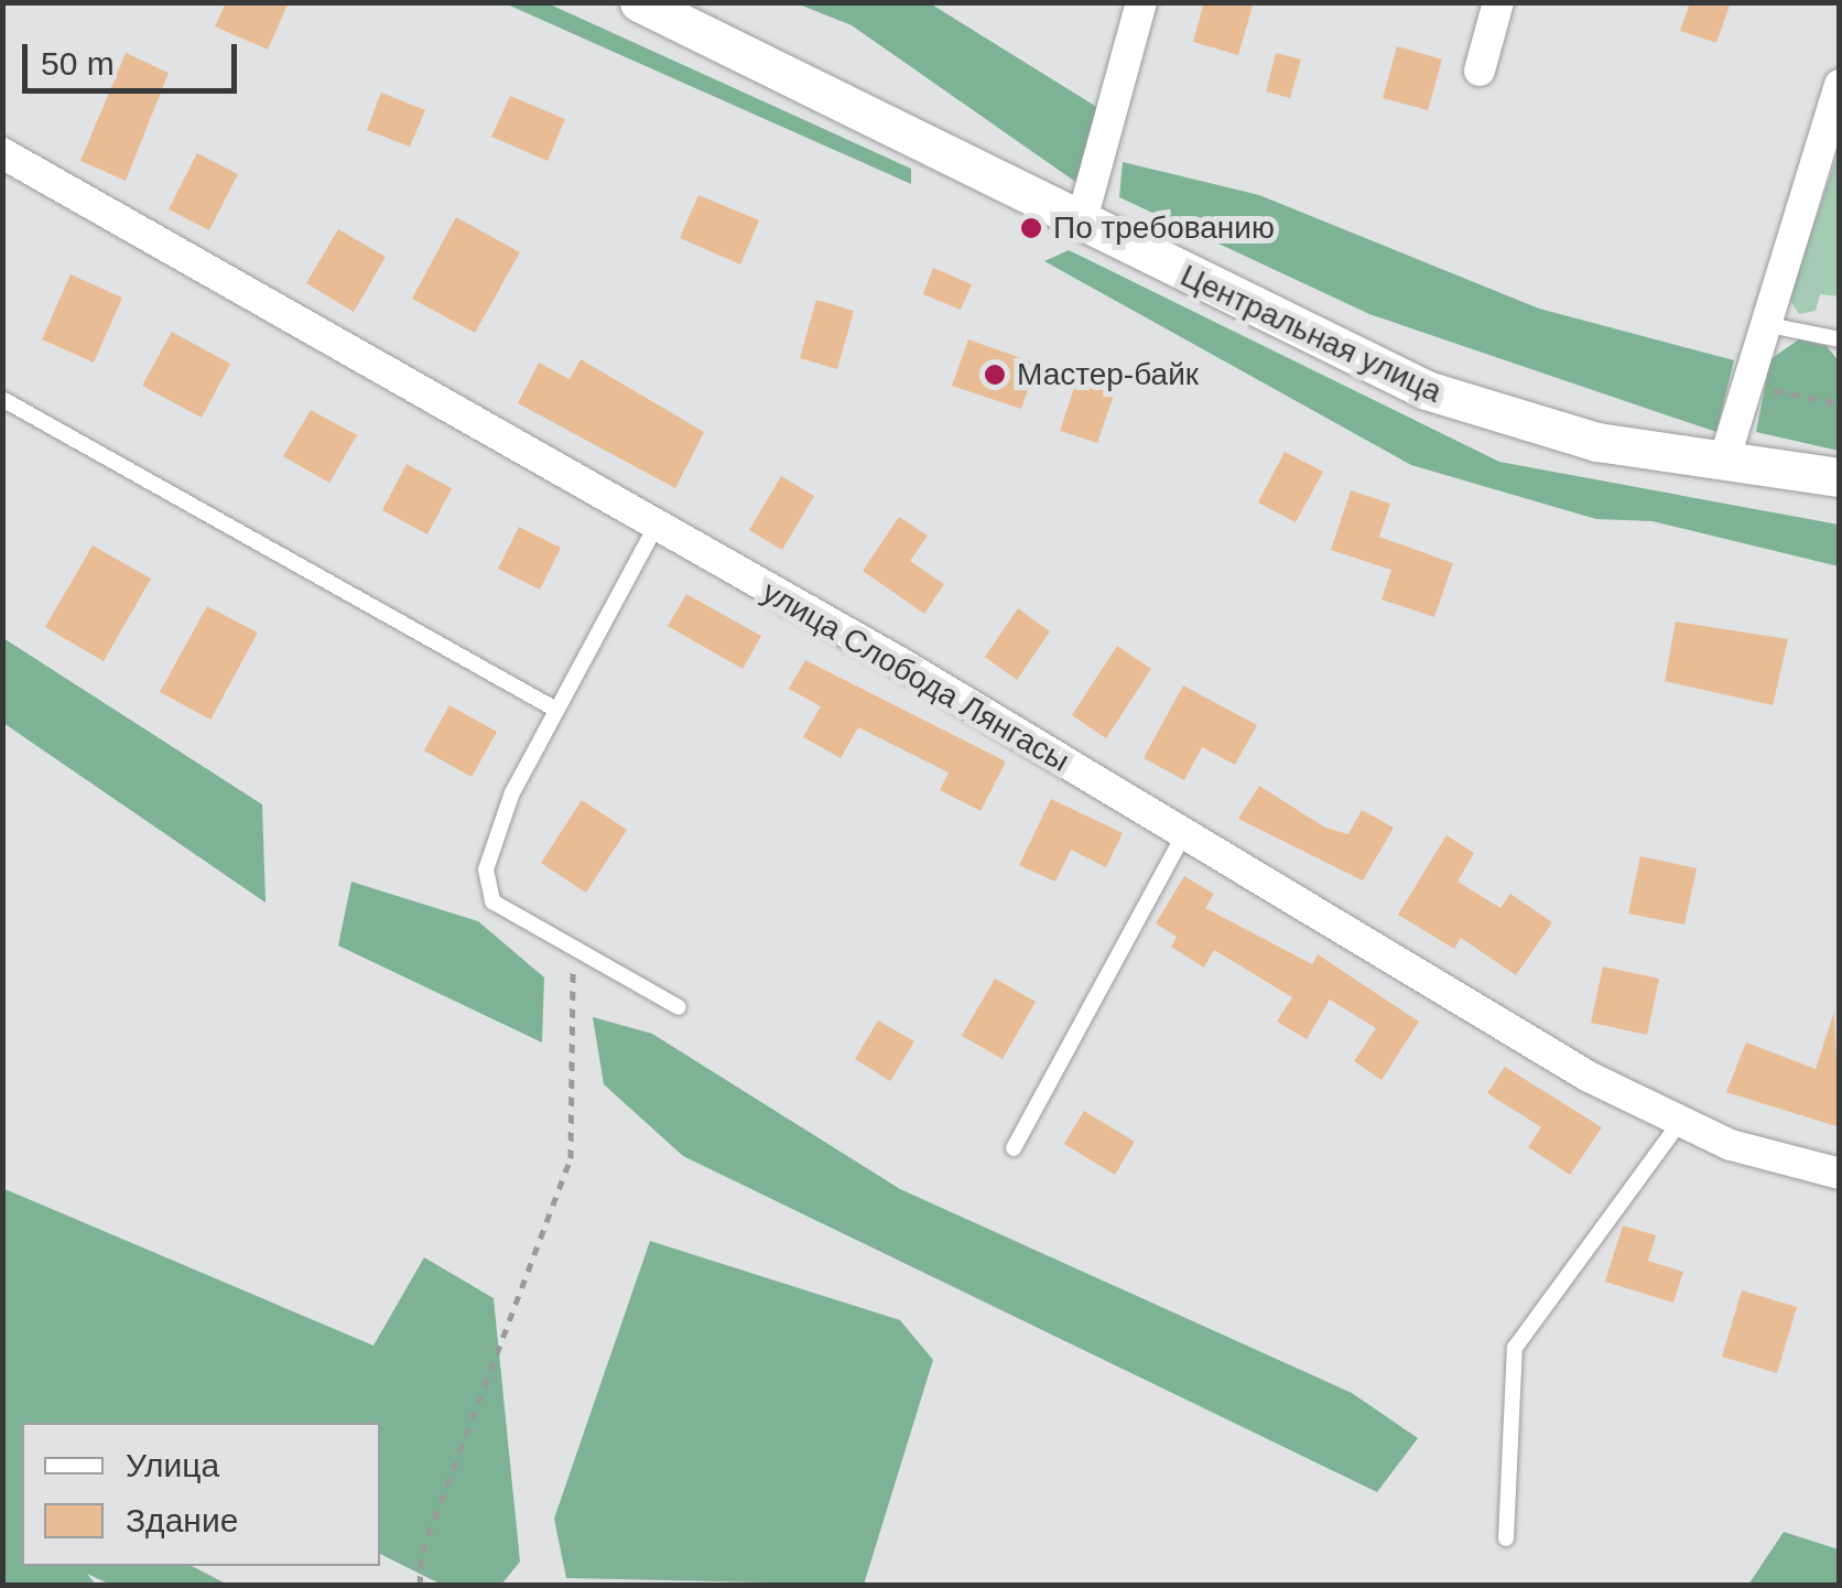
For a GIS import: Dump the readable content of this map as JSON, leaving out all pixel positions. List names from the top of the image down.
{
  "streets": {
    "street": ["Центральная улица", "улица Слобода Лянгасы"]
  },
  "places": ["По требованию", "Мастер-байк"],
  "legend": ["Улица", "Здание"],
  "scale_bar": "50 m"
}
